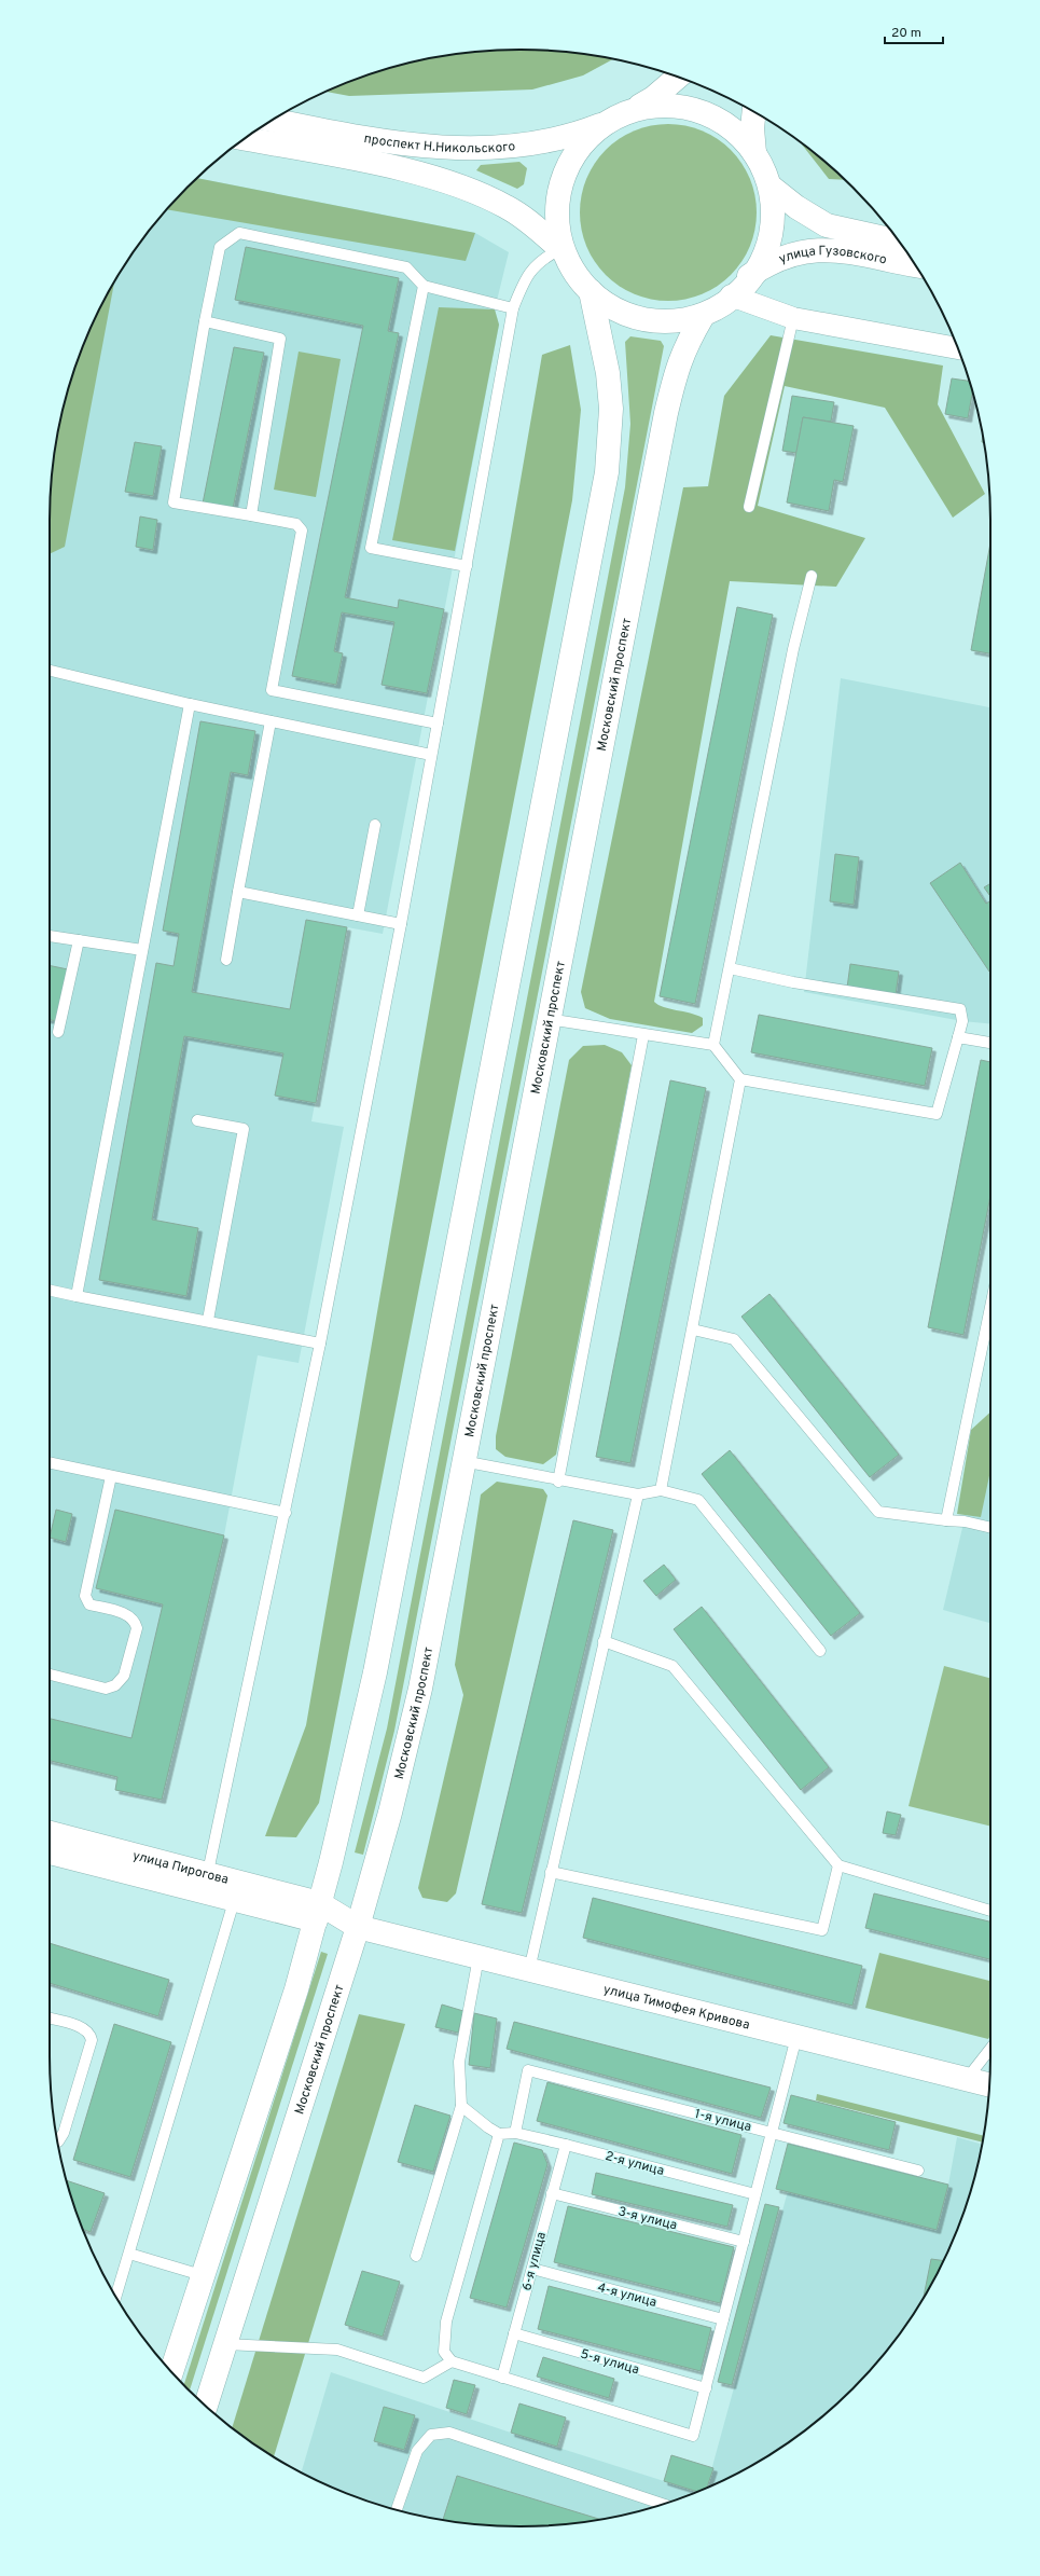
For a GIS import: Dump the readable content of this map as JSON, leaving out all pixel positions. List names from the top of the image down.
{
  "streets": {
    "main road": [
      "проспект Н.Никольского",
      "улица Гузовского",
      "Московский проспект",
      "улица Пирогова",
      "улица Тимофея Кривова"
    ],
    "lane": [
      "1-я улица",
      "2-я улица",
      "3-я улица",
      "6-я улица",
      "4-я улица",
      "5-я улица"
    ]
  },
  "crossings": [
    ["Московский проспект", "улица Тимофея Кривова"],
    ["улица Пирогова", "улица Тимофея Кривова"],
    ["1-я улица", "2-я улица"],
    ["2-я улица", "6-я улица"],
    ["3-я улица", "6-я улица"],
    ["6-я улица", "4-я улица"],
    ["6-я улица", "5-я улица"]
  ],
  "scale_bar": "20 m"
}
